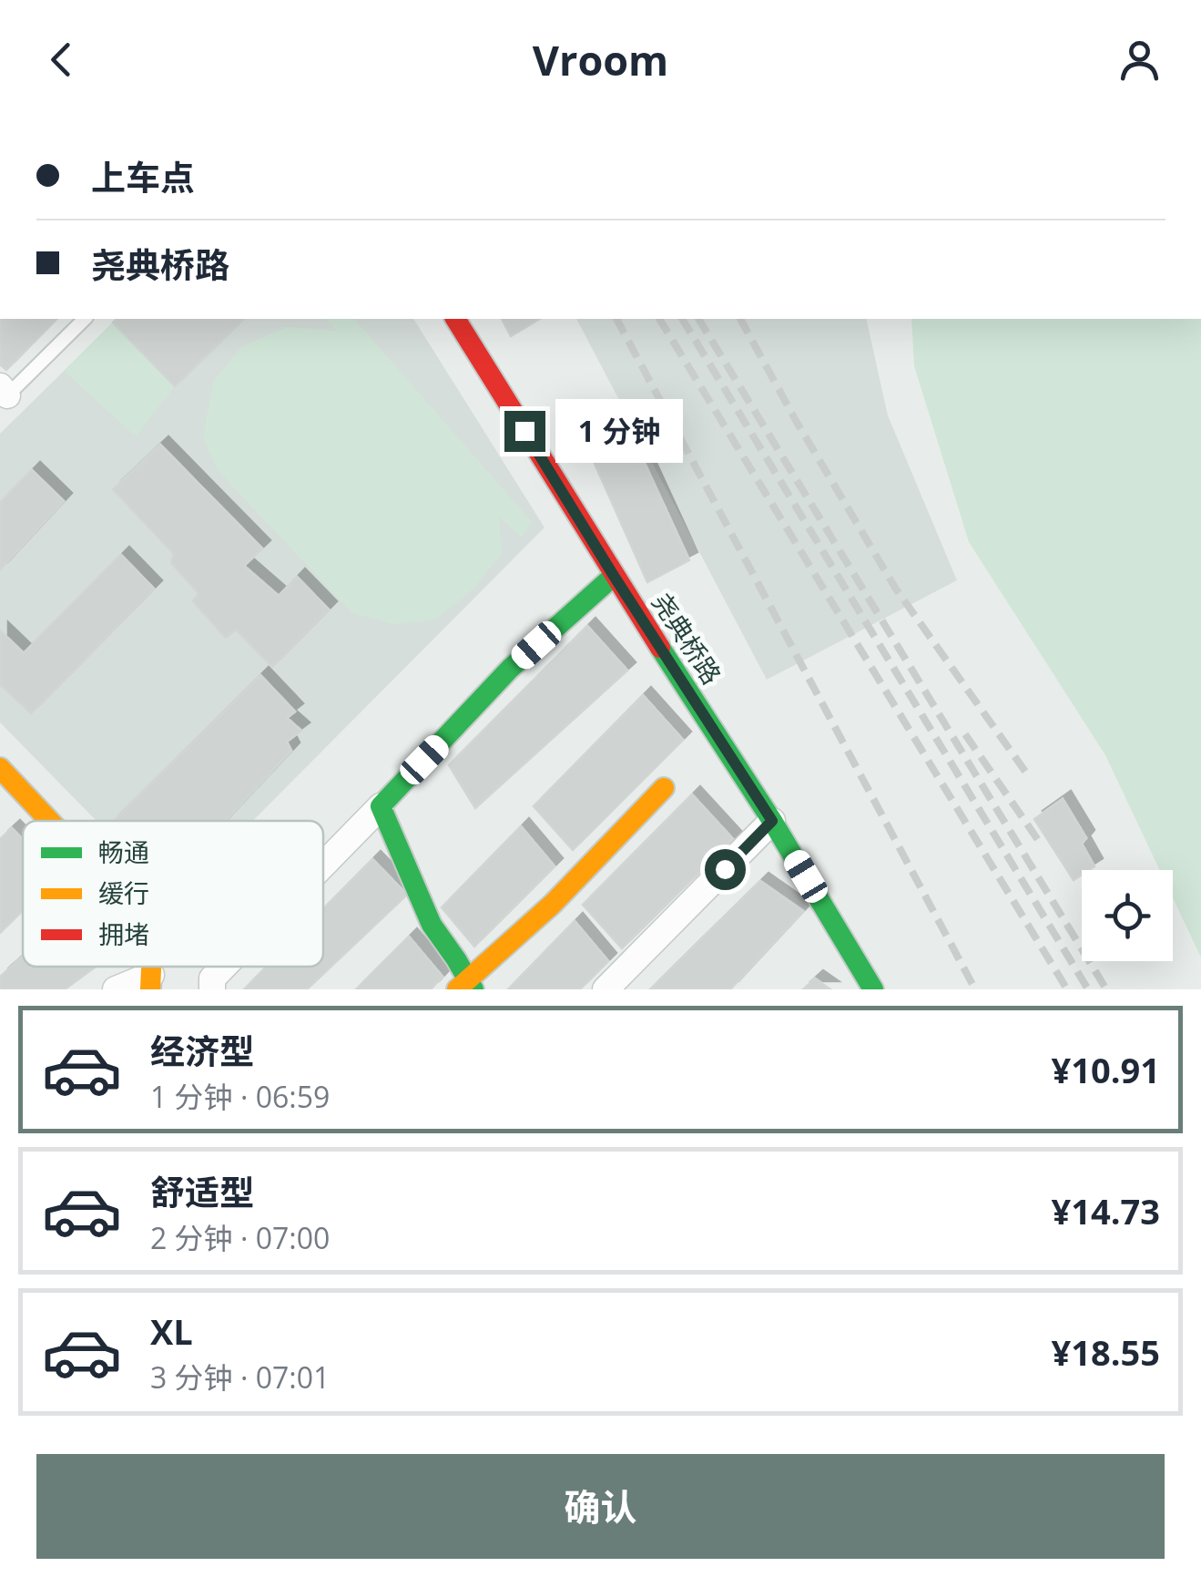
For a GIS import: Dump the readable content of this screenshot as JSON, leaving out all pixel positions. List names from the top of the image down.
{
  "streets": {
    "street": ["尧典桥路"]
  },
  "legend": ["畅通", "缓行", "拥堵"],
  "page": {
    "header": "Vroom",
    "banner": ["上车点", "尧典桥路"],
    "bubble": "1 分钟",
    "list": [
      {
        "name": "经济型",
        "note": "1 分钟 · 06:59",
        "value": "¥10.91"
      },
      {
        "name": "舒适型",
        "note": "2 分钟 · 07:00",
        "value": "¥14.73"
      },
      {
        "name": "XL",
        "note": "3 分钟 · 07:01",
        "value": "¥18.55"
      }
    ],
    "buttons": "确认"
  }
}
